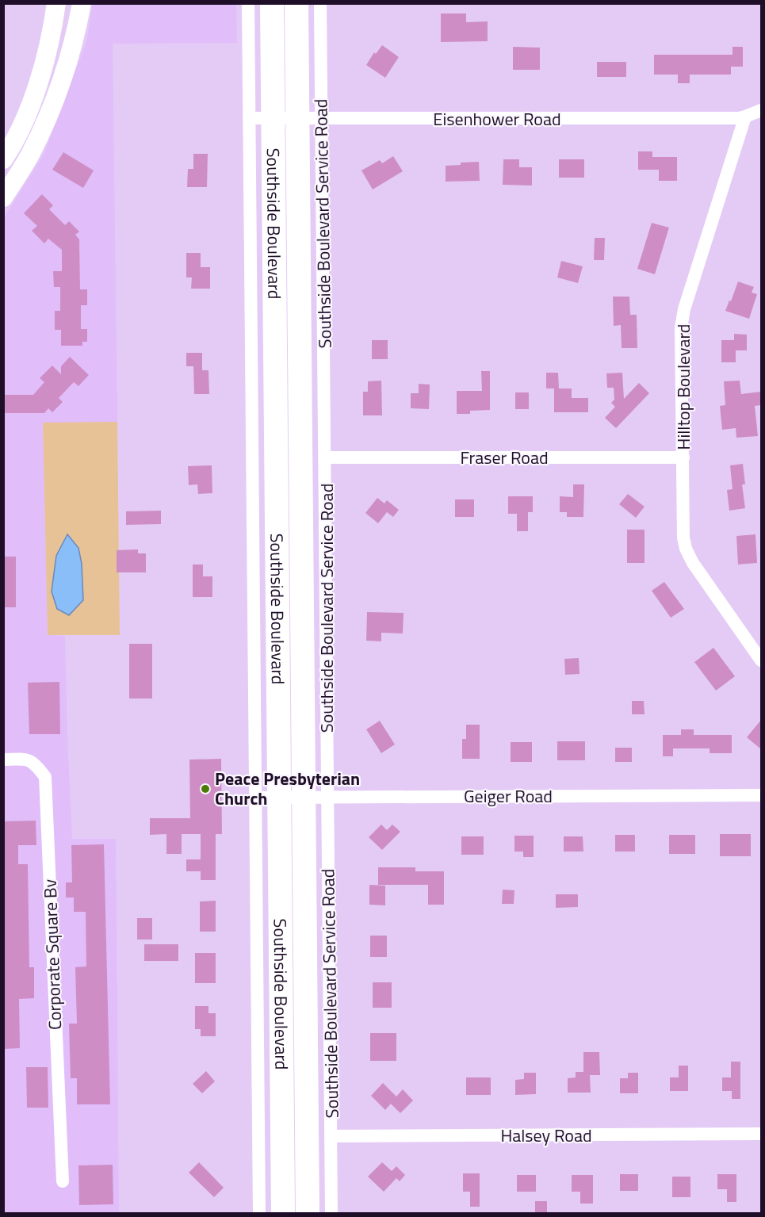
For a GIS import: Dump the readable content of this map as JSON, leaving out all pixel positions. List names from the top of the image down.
{
  "streets": {
    "highway": ["Southside Boulevard"],
    "street": [
      "Eisenhower Road",
      "Southside Boulevard Service Road",
      "Hilltop Boulevard",
      "Fraser Road",
      "Geiger Road",
      "Corporate Square Bv",
      "Halsey Road"
    ]
  },
  "crossings": [
    ["Eisenhower Road", "Southside Boulevard"],
    ["Eisenhower Road", "Southside Boulevard Service Road"],
    ["Eisenhower Road", "Hilltop Boulevard"],
    ["Southside Boulevard", "Geiger Road"],
    ["Southside Boulevard Service Road", "Fraser Road"],
    ["Southside Boulevard Service Road", "Geiger Road"],
    ["Southside Boulevard Service Road", "Halsey Road"],
    ["Hilltop Boulevard", "Fraser Road"]
  ],
  "places": ["Peace Presbyterian Church"]
}
